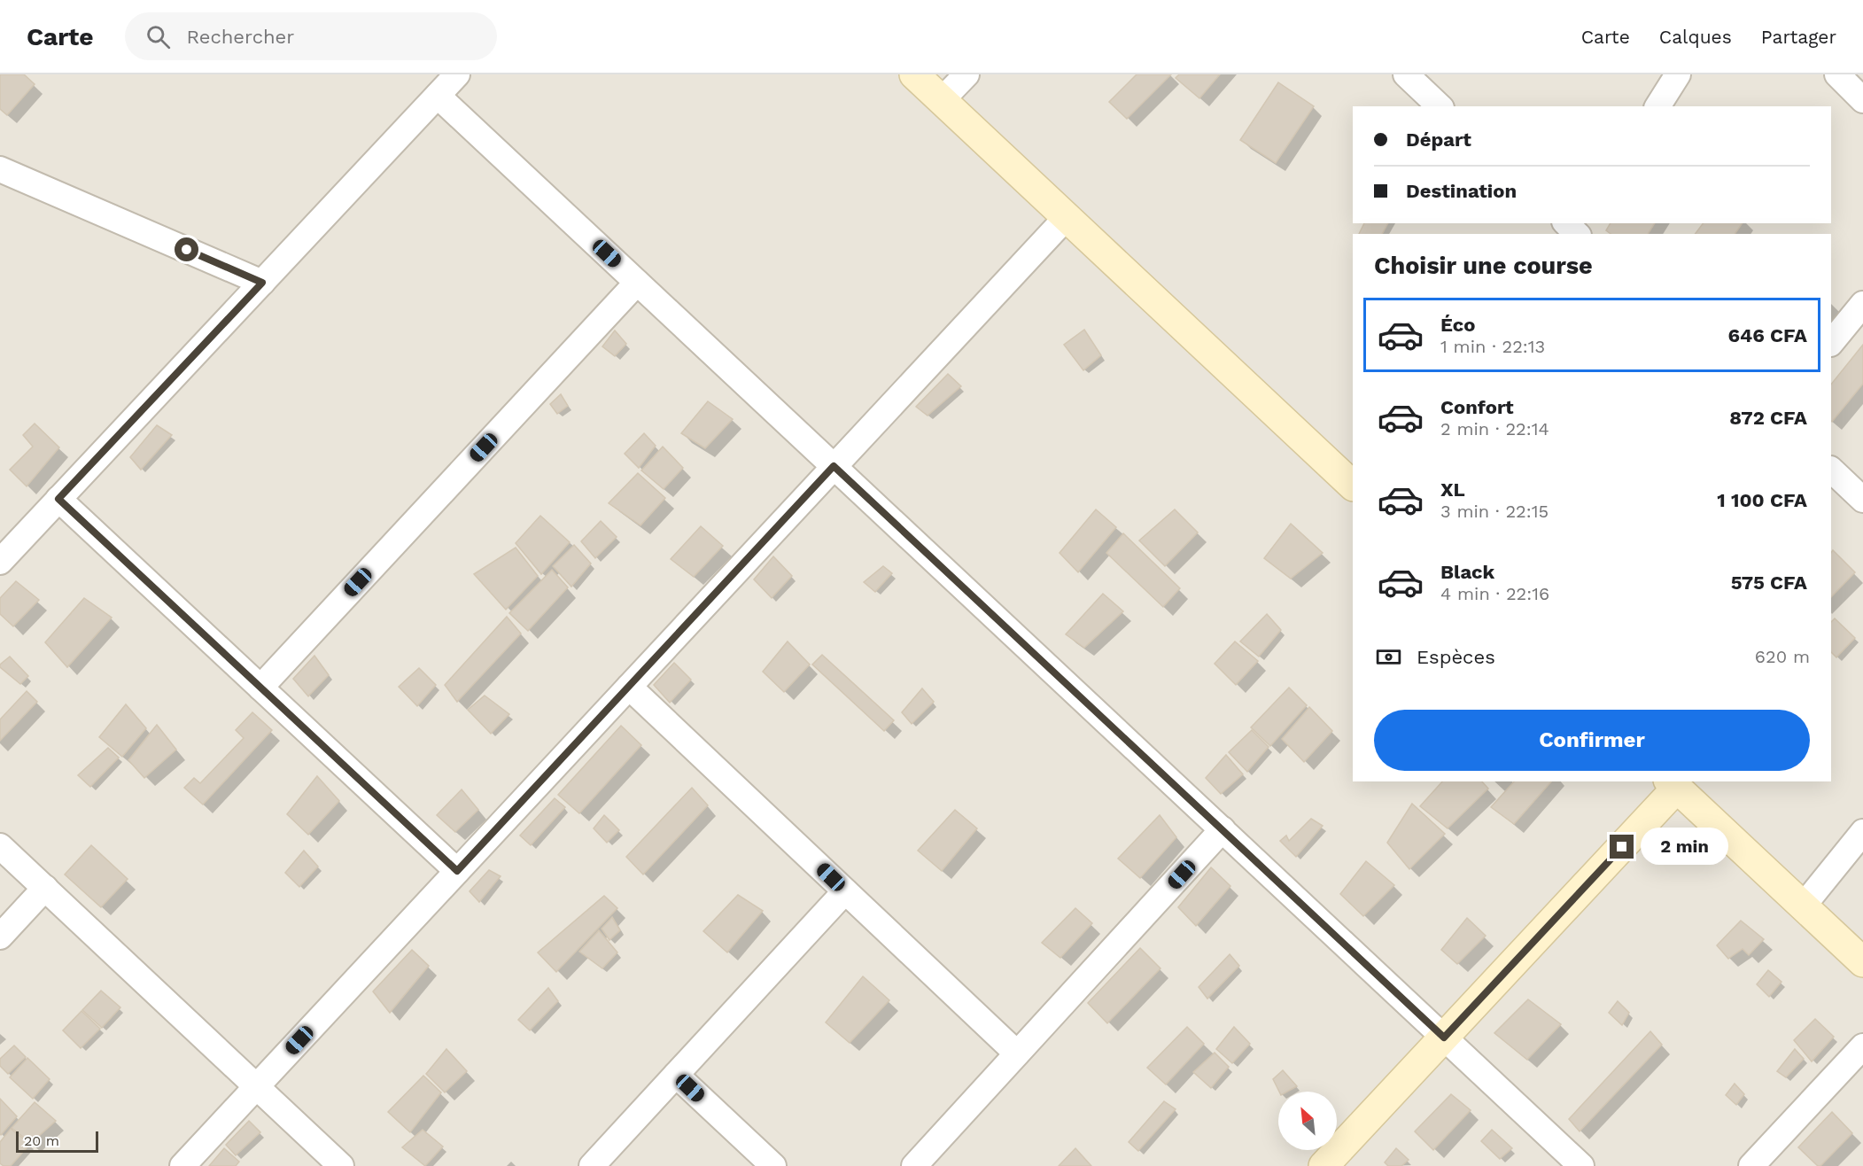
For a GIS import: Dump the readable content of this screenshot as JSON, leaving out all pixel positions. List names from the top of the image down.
{
  "scale_bar": "20 m",
  "north": "top left",
  "page": {
    "header": "Carte",
    "search": "Rechercher",
    "nav": ["Carte", "Calques", "Partager"],
    "banner": ["Départ", "Destination"],
    "heading": "Choisir une course",
    "list": [
      {
        "name": "Éco",
        "note": "1 min · 22:13",
        "value": "646 CFA"
      },
      {
        "name": "Confort",
        "note": "2 min · 22:14",
        "value": "872 CFA"
      },
      {
        "name": "XL",
        "note": "3 min · 22:15",
        "value": "1 100 CFA"
      },
      {
        "name": "Black",
        "note": "4 min · 22:16",
        "value": "575 CFA"
      }
    ],
    "pay": ["Espèces", "620 m"],
    "buttons": "Confirmer",
    "bubble": "2 min",
    "scale": "20 m"
  }
}
